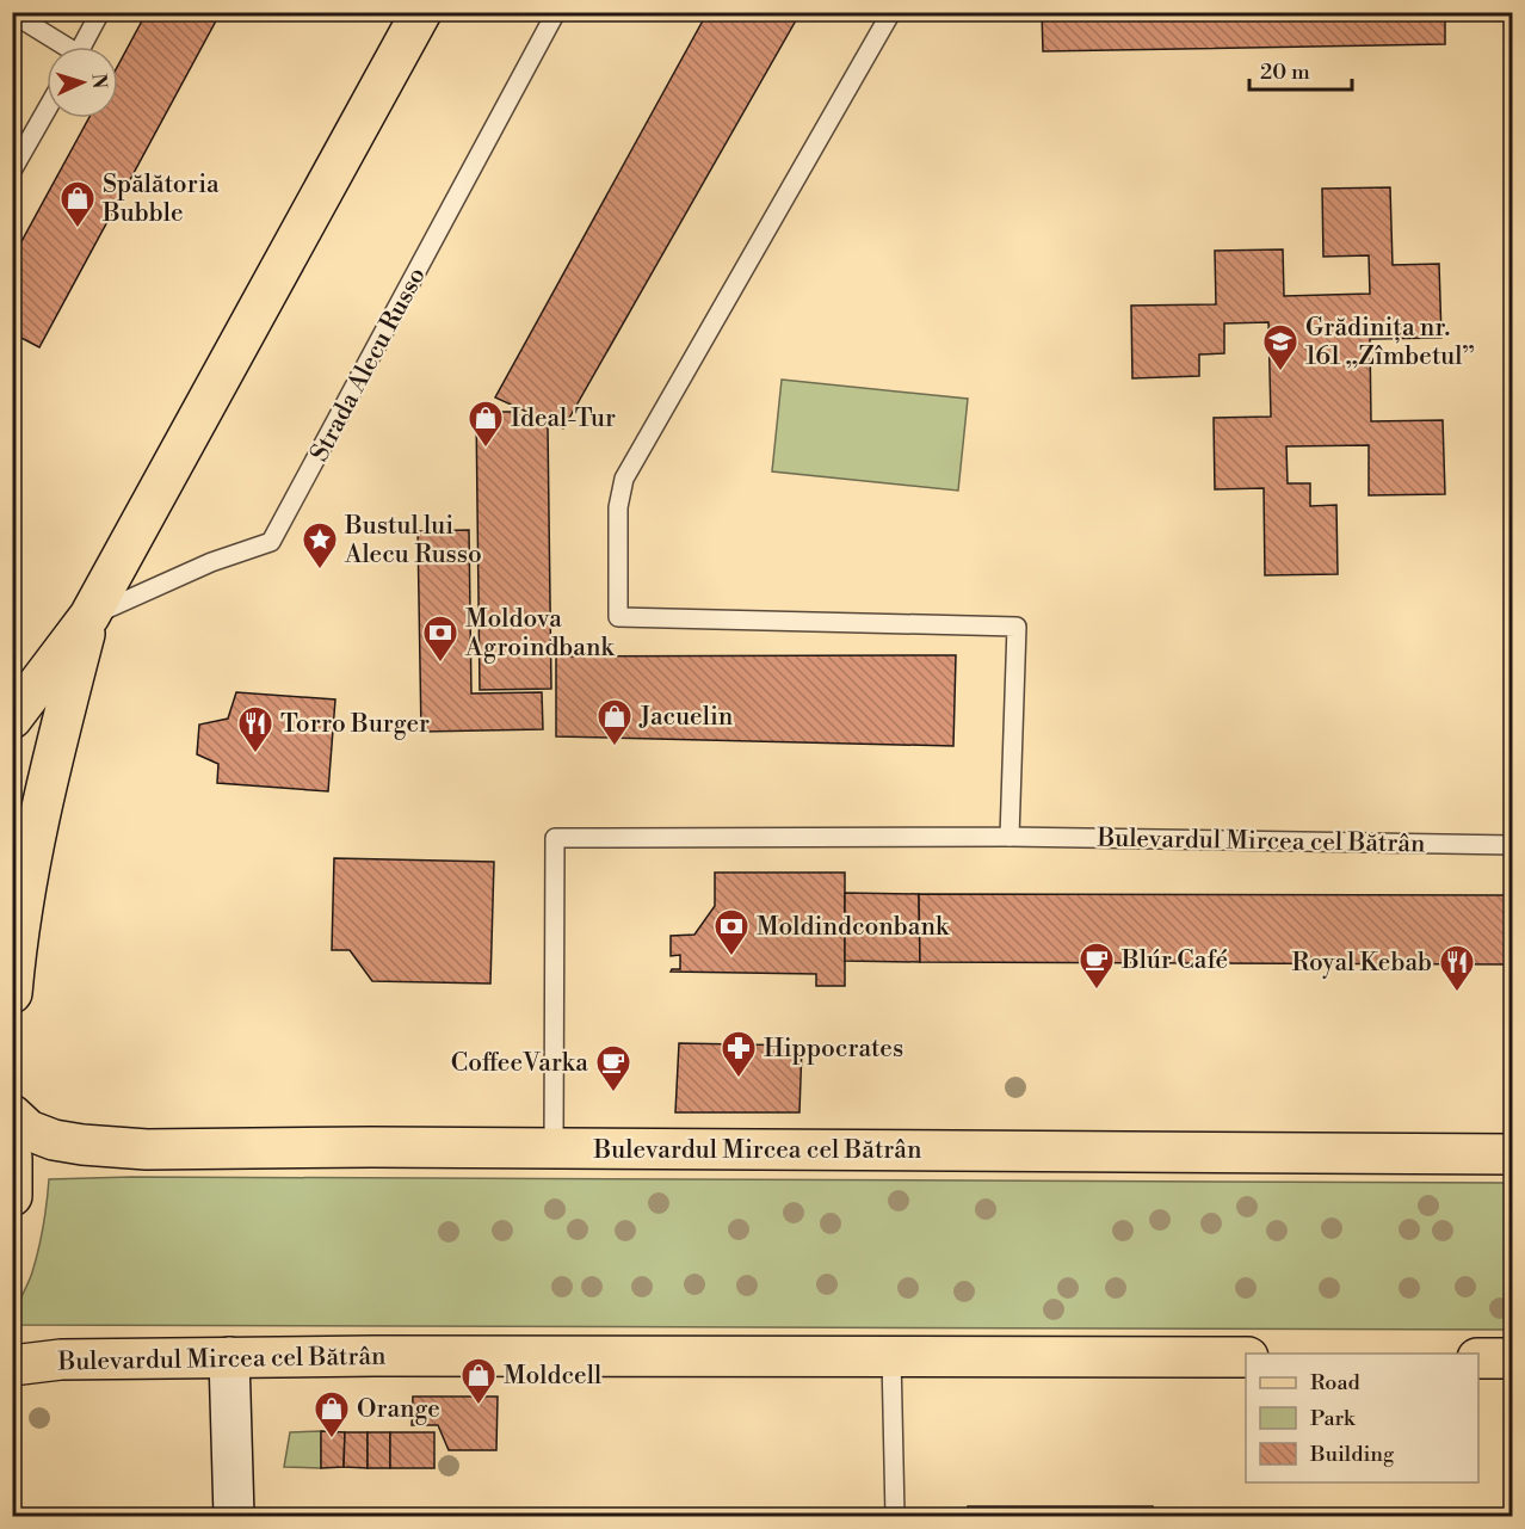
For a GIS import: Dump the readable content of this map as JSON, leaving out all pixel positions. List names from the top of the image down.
{
  "streets": {
    "main road": ["Strada Alecu Russo", "Bulevardul Mircea cel Bătrân"]
  },
  "places": {
    "shop": [
      "Spălătoria Bubble",
      "Ideal-Tur",
      "Jacuelin",
      "Moldcell",
      "Orange"
    ],
    "school or university": ["Grădinița nr. 161 „Zîmbetul”"],
    "place": ["Bustul lui Alecu Russo"],
    "bank": ["Moldova Agroindbank", "Moldindconbank"],
    "restaurant": ["Torro Burger", "Royal Kebab"],
    "cafe": ["Blúr Café", "CoffeeVarka"],
    "pharmacy": ["Hippocrates"]
  },
  "legend": ["Road", "Park", "Building"],
  "scale_bar": "20 m",
  "north": "right"
}
